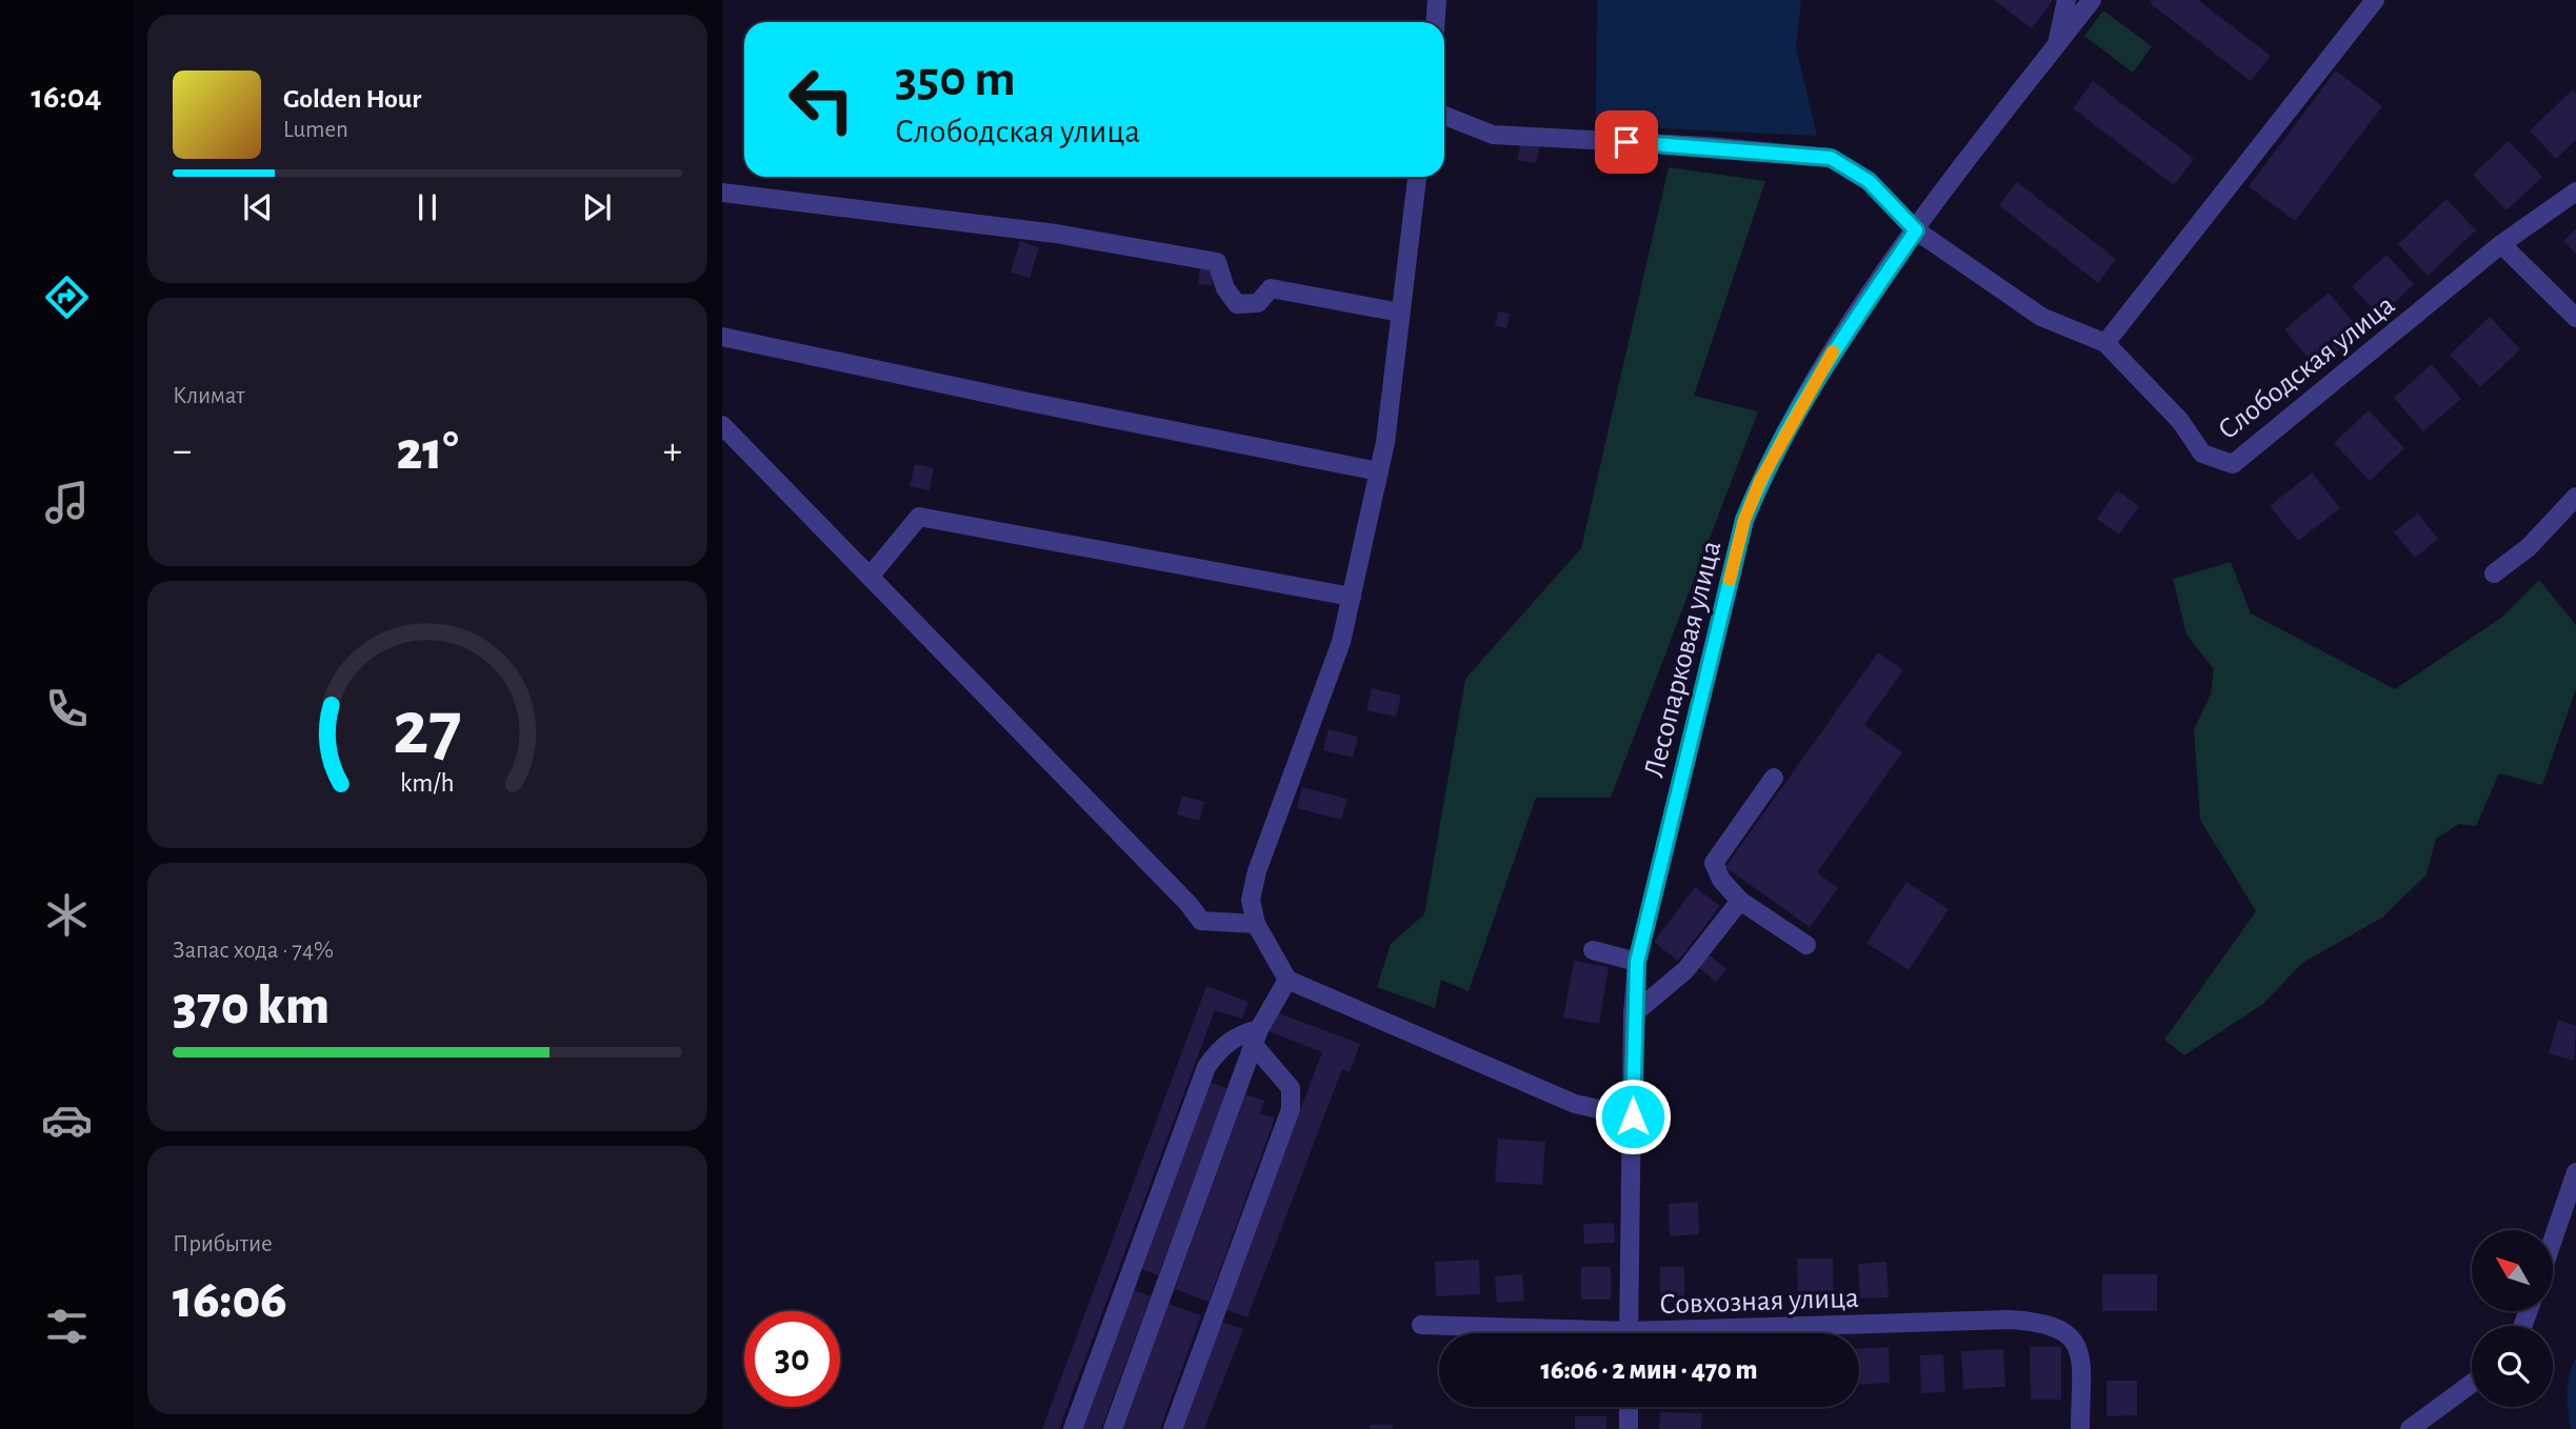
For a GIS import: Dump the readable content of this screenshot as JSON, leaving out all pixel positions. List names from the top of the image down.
{
  "streets": {
    "street": ["Слободская улица", "Лесопарковая улица", "Совхозная улица"]
  },
  "crossings": [
    ["Слободская улица", "Лесопарковая улица"]
  ],
  "north": "top left",
  "page": {
    "tabs": "16:04",
    "turn": ["350 m", "Слободская улица"],
    "song": ["Golden Hour", "Lumen"],
    "tile": [
      "Климат",
      ["Запас хода · 74%", "370 km"],
      ["Прибытие", "16:06"]
    ],
    "heat": ["−", "21°", "+"],
    "limit": "30",
    "trip": "16:06 · 2 мин · 470 m",
    "gauge": ["27", "km/h"]
  }
}
